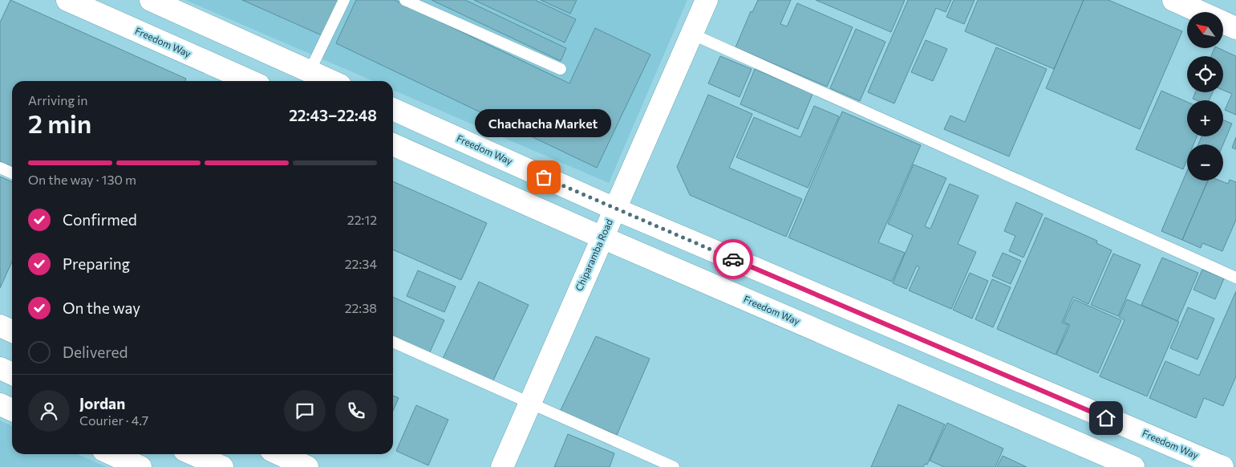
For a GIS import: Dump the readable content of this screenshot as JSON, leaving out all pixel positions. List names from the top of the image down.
{
  "streets": {
    "main road": ["Freedom Way", "Chiparamba Road"]
  },
  "crossings": [
    ["Freedom Way", "Chiparamba Road"]
  ],
  "places": ["Chachacha Market"],
  "north": "top left",
  "page": {
    "map_buttons": ["+", "−"],
    "heading": ["2 min", "Arriving in", "22:43–22:48"],
    "panel": ["Jordan", "Courier · 4.7"],
    "bubble": "Chachacha Market",
    "bar": "On the way · 130 m",
    "list": [
      ["Confirmed", "22:12"],
      ["Preparing", "22:34"],
      ["On the way", "22:38"],
      "Delivered"
    ]
  }
}
